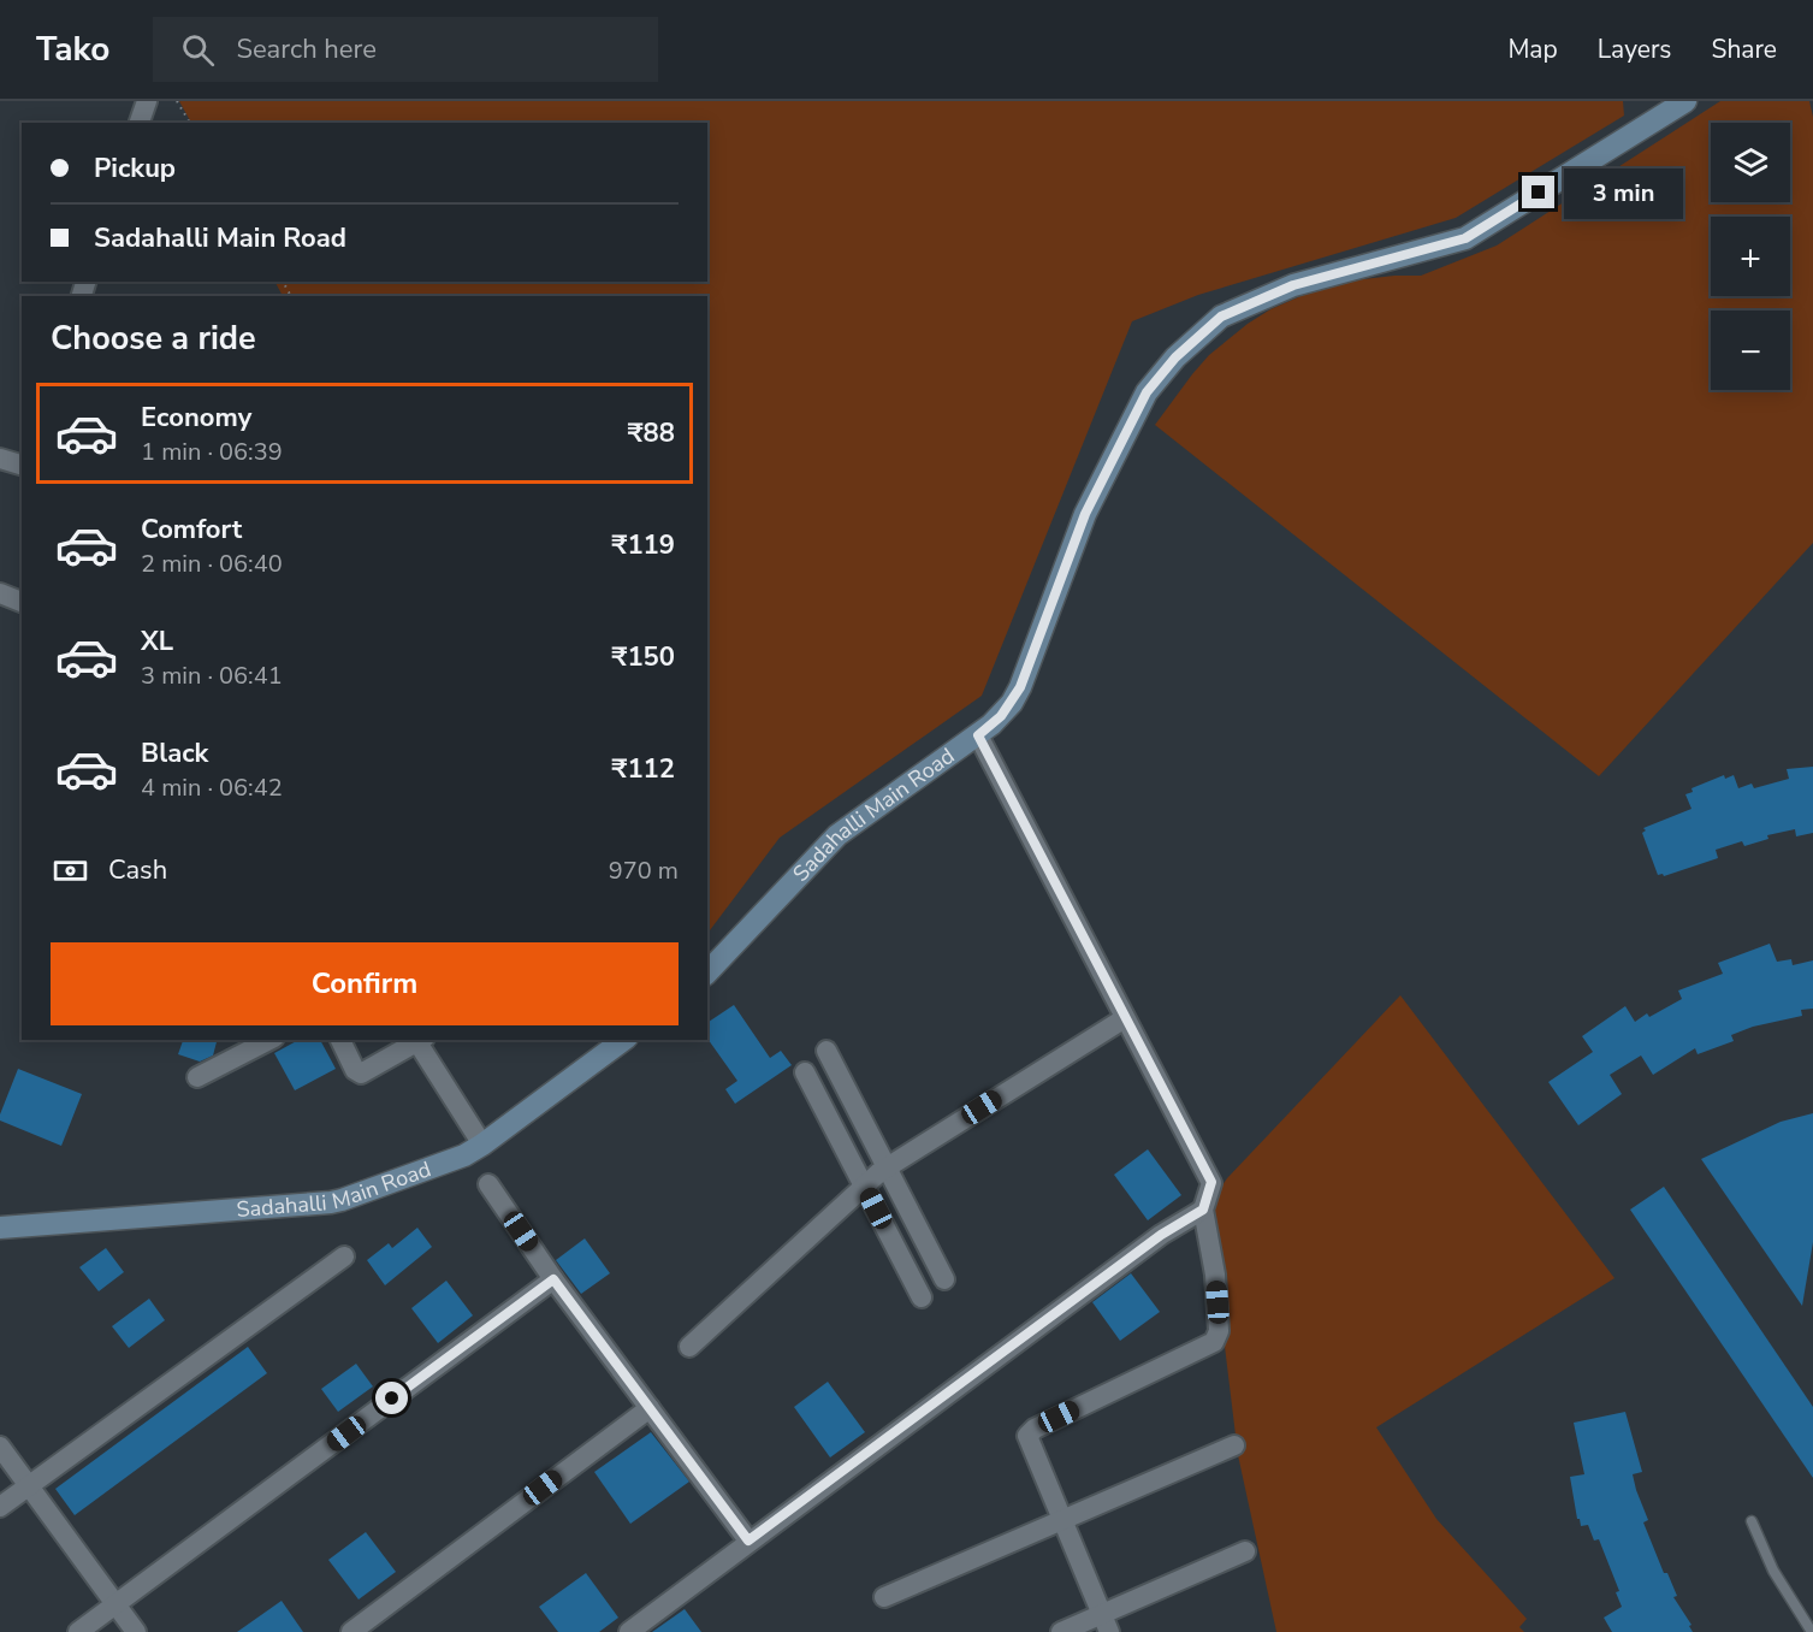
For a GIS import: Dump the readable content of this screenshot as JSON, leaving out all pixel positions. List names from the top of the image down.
{
  "streets": {
    "street": ["Sadahalli Main Road"]
  },
  "page": {
    "header": "Tako",
    "search": "Search here",
    "nav": ["Map", "Layers", "Share"],
    "map_buttons": ["+", "−"],
    "banner": ["Pickup", "Sadahalli Main Road"],
    "bubble": "3 min",
    "heading": "Choose a ride",
    "list": [
      {
        "name": "Economy",
        "note": "1 min · 06:39",
        "value": "₹88"
      },
      {
        "name": "Comfort",
        "note": "2 min · 06:40",
        "value": "₹119"
      },
      {
        "name": "XL",
        "note": "3 min · 06:41",
        "value": "₹150"
      },
      {
        "name": "Black",
        "note": "4 min · 06:42",
        "value": "₹112"
      }
    ],
    "pay": ["Cash", "970 m"],
    "buttons": "Confirm"
  }
}
